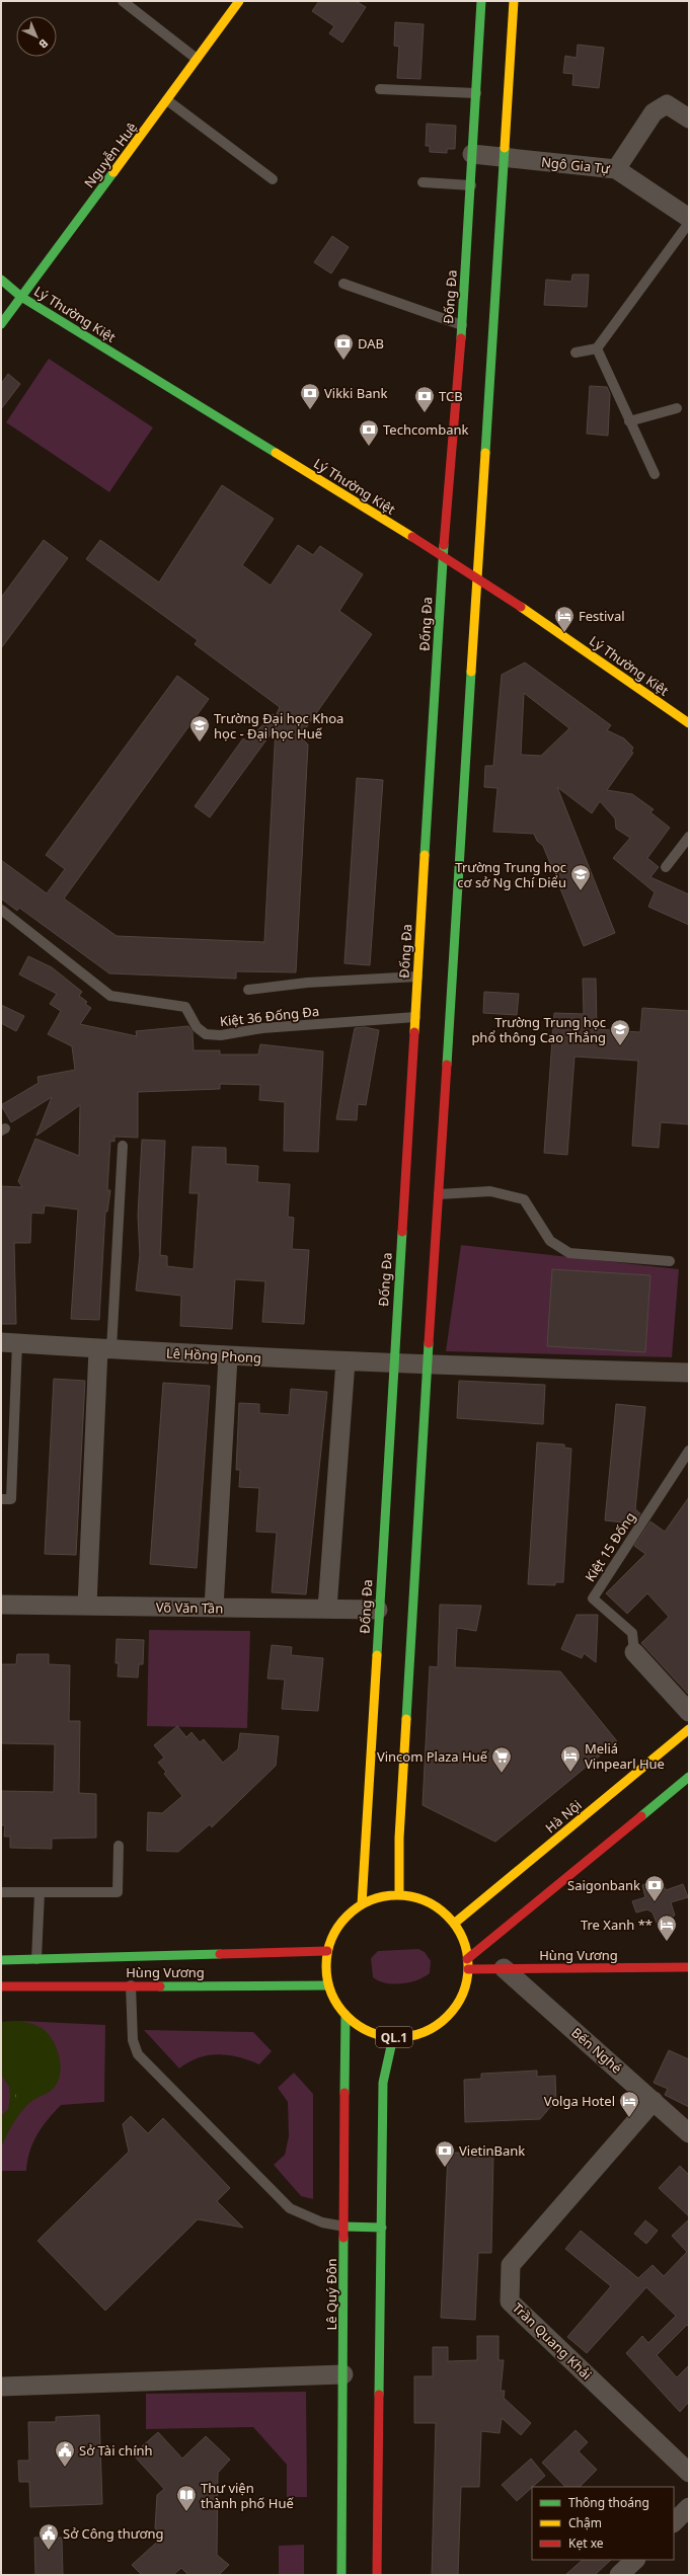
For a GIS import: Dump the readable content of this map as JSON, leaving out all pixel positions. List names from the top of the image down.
{
  "streets": {
    "street": [
      "Nguyễn Huệ",
      "Ngô Gia Tự",
      "Đống Đa",
      "Lý Thường Kiệt",
      "Lê Hồng Phong",
      "Võ Văn Tần",
      "Hà Nội",
      "Hùng Vương",
      "QL.1",
      "Bến Nghé",
      "Lê Quý Đôn",
      "Trần Quang Khải"
    ],
    "lane": ["Kiệt 36 Đống Đa", "Kiệt 15 Đống"]
  },
  "crossings": [
    ["Nguyễn Huệ", "Lý Thường Kiệt"],
    ["Ngô Gia Tự", "Đống Đa"],
    ["Đống Đa", "Lý Thường Kiệt"],
    ["Đống Đa", "Kiệt 36 Đống Đa"],
    ["Đống Đa", "Lê Hồng Phong"],
    ["Đống Đa", "Võ Văn Tần"],
    ["Đống Đa", "Hà Nội"],
    ["Đống Đa", "Hùng Vương"],
    ["Đống Đa", "QL.1"],
    ["Đống Đa", "Lê Quý Đôn"],
    ["Hà Nội", "Hùng Vương"],
    ["Hà Nội", "QL.1"],
    ["Hà Nội", "Lê Quý Đôn"],
    ["Hùng Vương", "QL.1"],
    ["Hùng Vương", "Bến Nghé"],
    ["Hùng Vương", "Lê Quý Đôn"],
    ["QL.1", "Lê Quý Đôn"],
    ["Bến Nghé", "Trần Quang Khải"]
  ],
  "places": {
    "bank": [
      "DAB",
      "Vikki Bank",
      "TCB",
      "Techcombank",
      "Saigonbank",
      "VietinBank"
    ],
    "hotel": [
      "Festival",
      "Meliá Vinpearl Hue",
      "Tre Xanh **",
      "Volga Hotel"
    ],
    "school or university": ["Trường Đại học Khoa học - Đại học Huế", "Trường Trung học cơ sở Ng Chí Diểu", "Trường Trung học phổ thông Cao Thắng"],
    "supermarket": ["Vincom Plaza Huế"],
    "public building": ["Sở Tài chính", "Sở Công thương"],
    "library": ["Thư viện thành phố Huế"]
  },
  "legend": ["Thông thoáng", "Chậm", "Kẹt xe"],
  "north": "bottom right"
}
